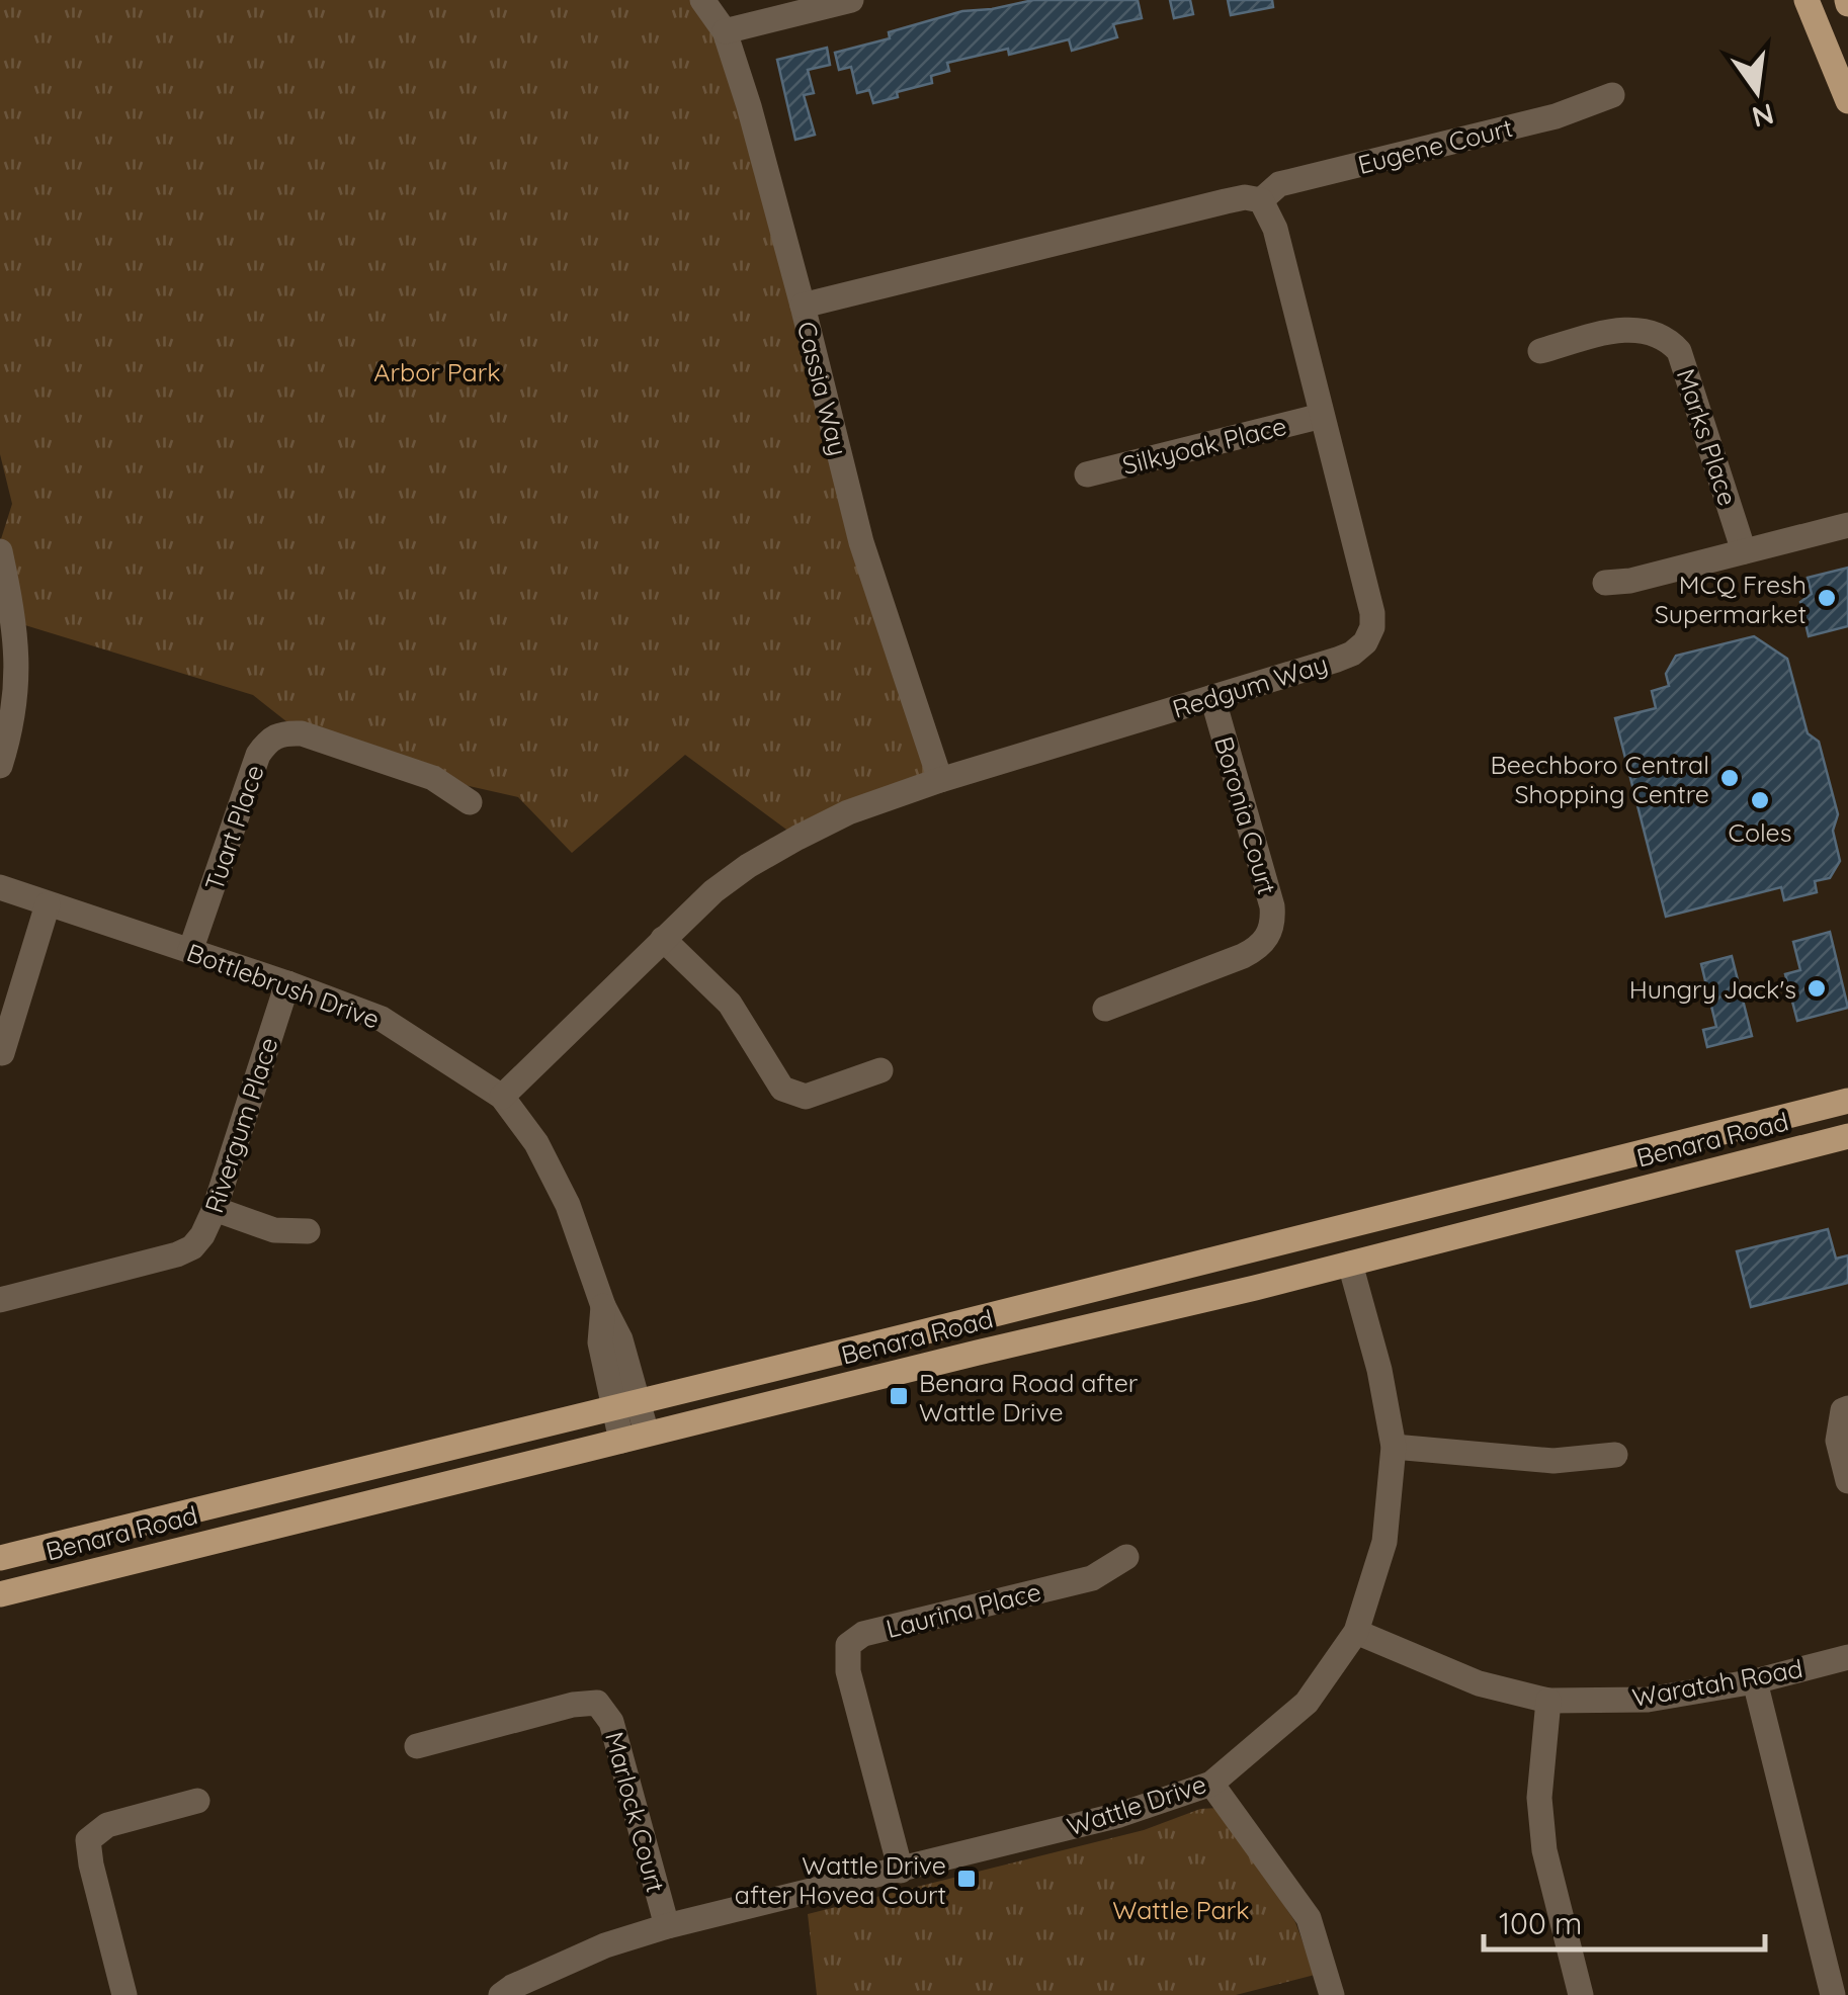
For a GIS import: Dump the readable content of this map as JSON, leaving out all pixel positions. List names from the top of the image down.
{
  "streets": {
    "main road": ["Benara Road"],
    "street": [
      "Eugene Court",
      "Cassia Way",
      "Marks Place",
      "Silkyoak Place",
      "Redgum Way",
      "Boronia Court",
      "Tuart Place",
      "Bottlebrush Drive",
      "Rivergum Place",
      "Laurina Place",
      "Waratah Road",
      "Wattle Drive",
      "Marlock Court"
    ]
  },
  "crossings": [
    ["Eugene Court", "Redgum Way"],
    ["Cassia Way", "Redgum Way"],
    ["Silkyoak Place", "Redgum Way"],
    ["Redgum Way", "Boronia Court"],
    ["Redgum Way", "Bottlebrush Drive"],
    ["Tuart Place", "Bottlebrush Drive"],
    ["Bottlebrush Drive", "Rivergum Place"],
    ["Bottlebrush Drive", "Benara Road"],
    ["Benara Road", "Wattle Drive"],
    ["Laurina Place", "Wattle Drive"],
    ["Waratah Road", "Wattle Drive"],
    ["Wattle Drive", "Marlock Court"]
  ],
  "parks": ["Arbor Park", "Wattle Park"],
  "places": {
    "other": [
      "MCQ Fresh Supermarket",
      "Beechboro Central Shopping Centre",
      "Coles",
      "Hungry Jack's"
    ],
    "transit": ["Benara Road after Wattle Drive", "Wattle Drive after Hovea Court"]
  },
  "scale_bar": "100 m",
  "north": "bottom"
}
